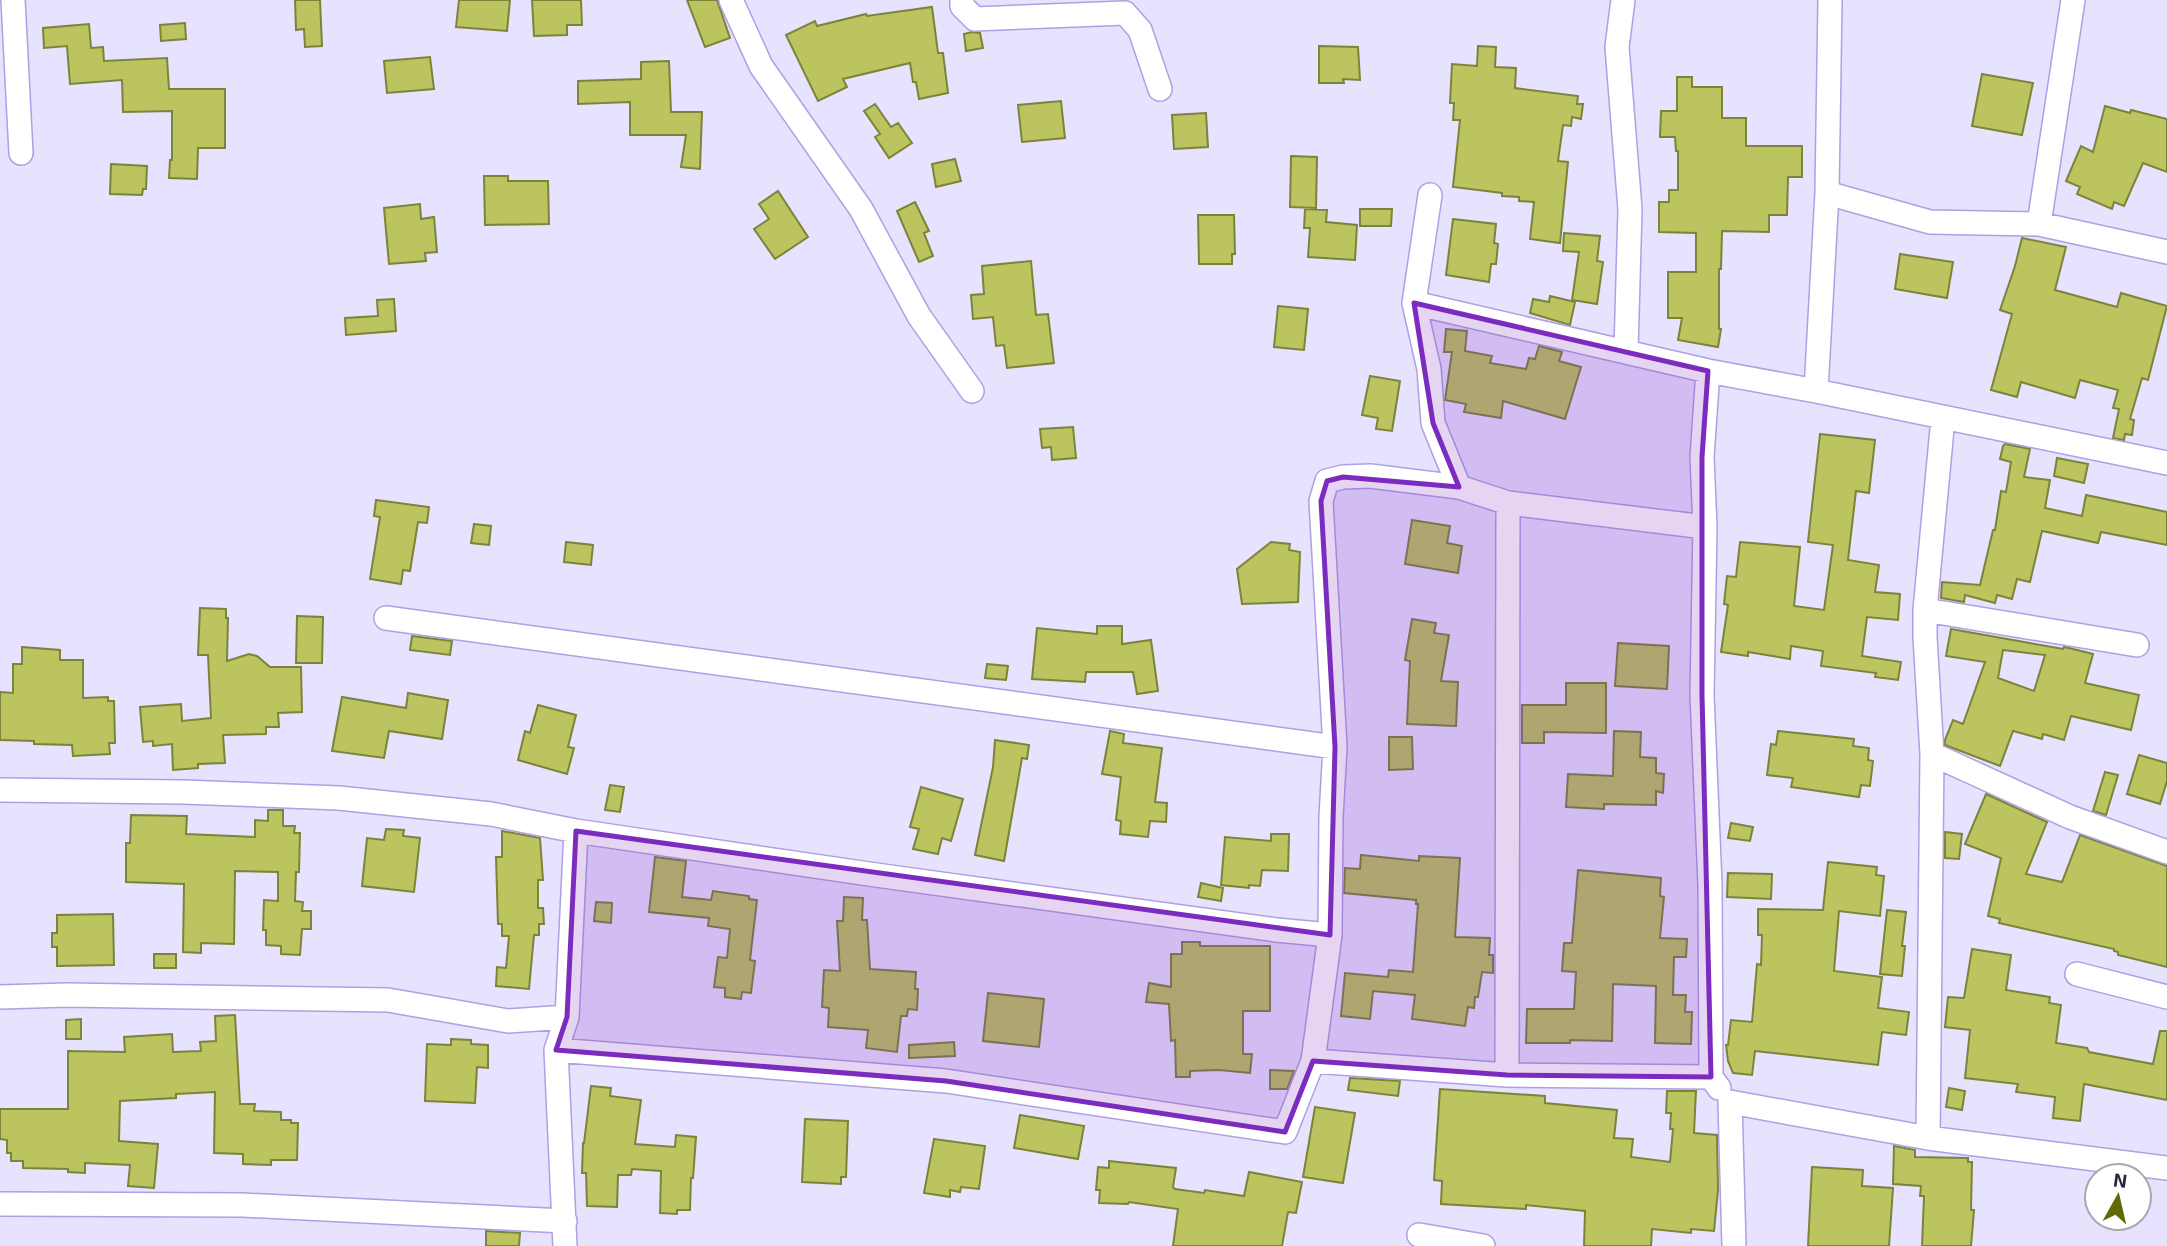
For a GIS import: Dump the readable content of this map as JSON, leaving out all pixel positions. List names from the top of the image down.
{
  "north": "top"
}
